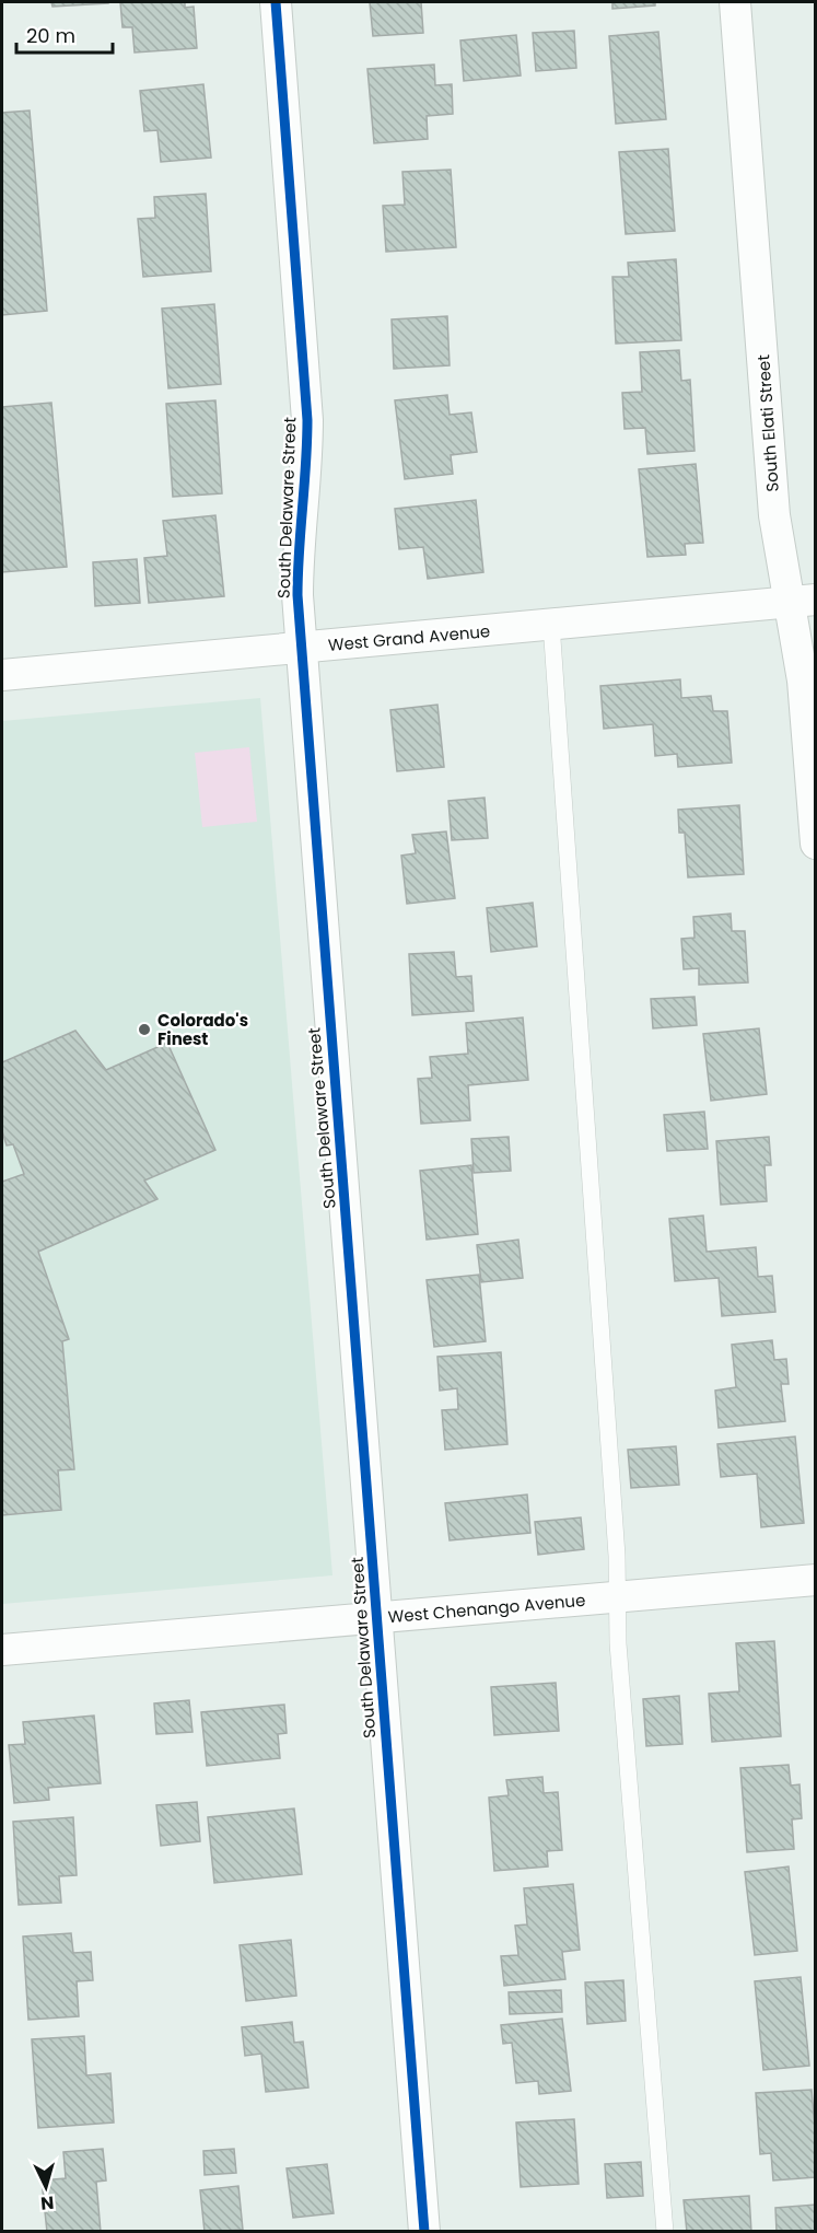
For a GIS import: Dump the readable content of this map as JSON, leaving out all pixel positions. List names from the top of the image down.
{
  "streets": {
    "street": [
      "South Elati Street",
      "South Delaware Street",
      "West Grand Avenue",
      "West Chenango Avenue"
    ]
  },
  "crossings": [
    ["South Elati Street", "West Grand Avenue"],
    ["South Delaware Street", "West Grand Avenue"],
    ["South Delaware Street", "West Chenango Avenue"]
  ],
  "places": ["Colorado's Finest"],
  "scale_bar": "20 m",
  "north": "bottom"
}
